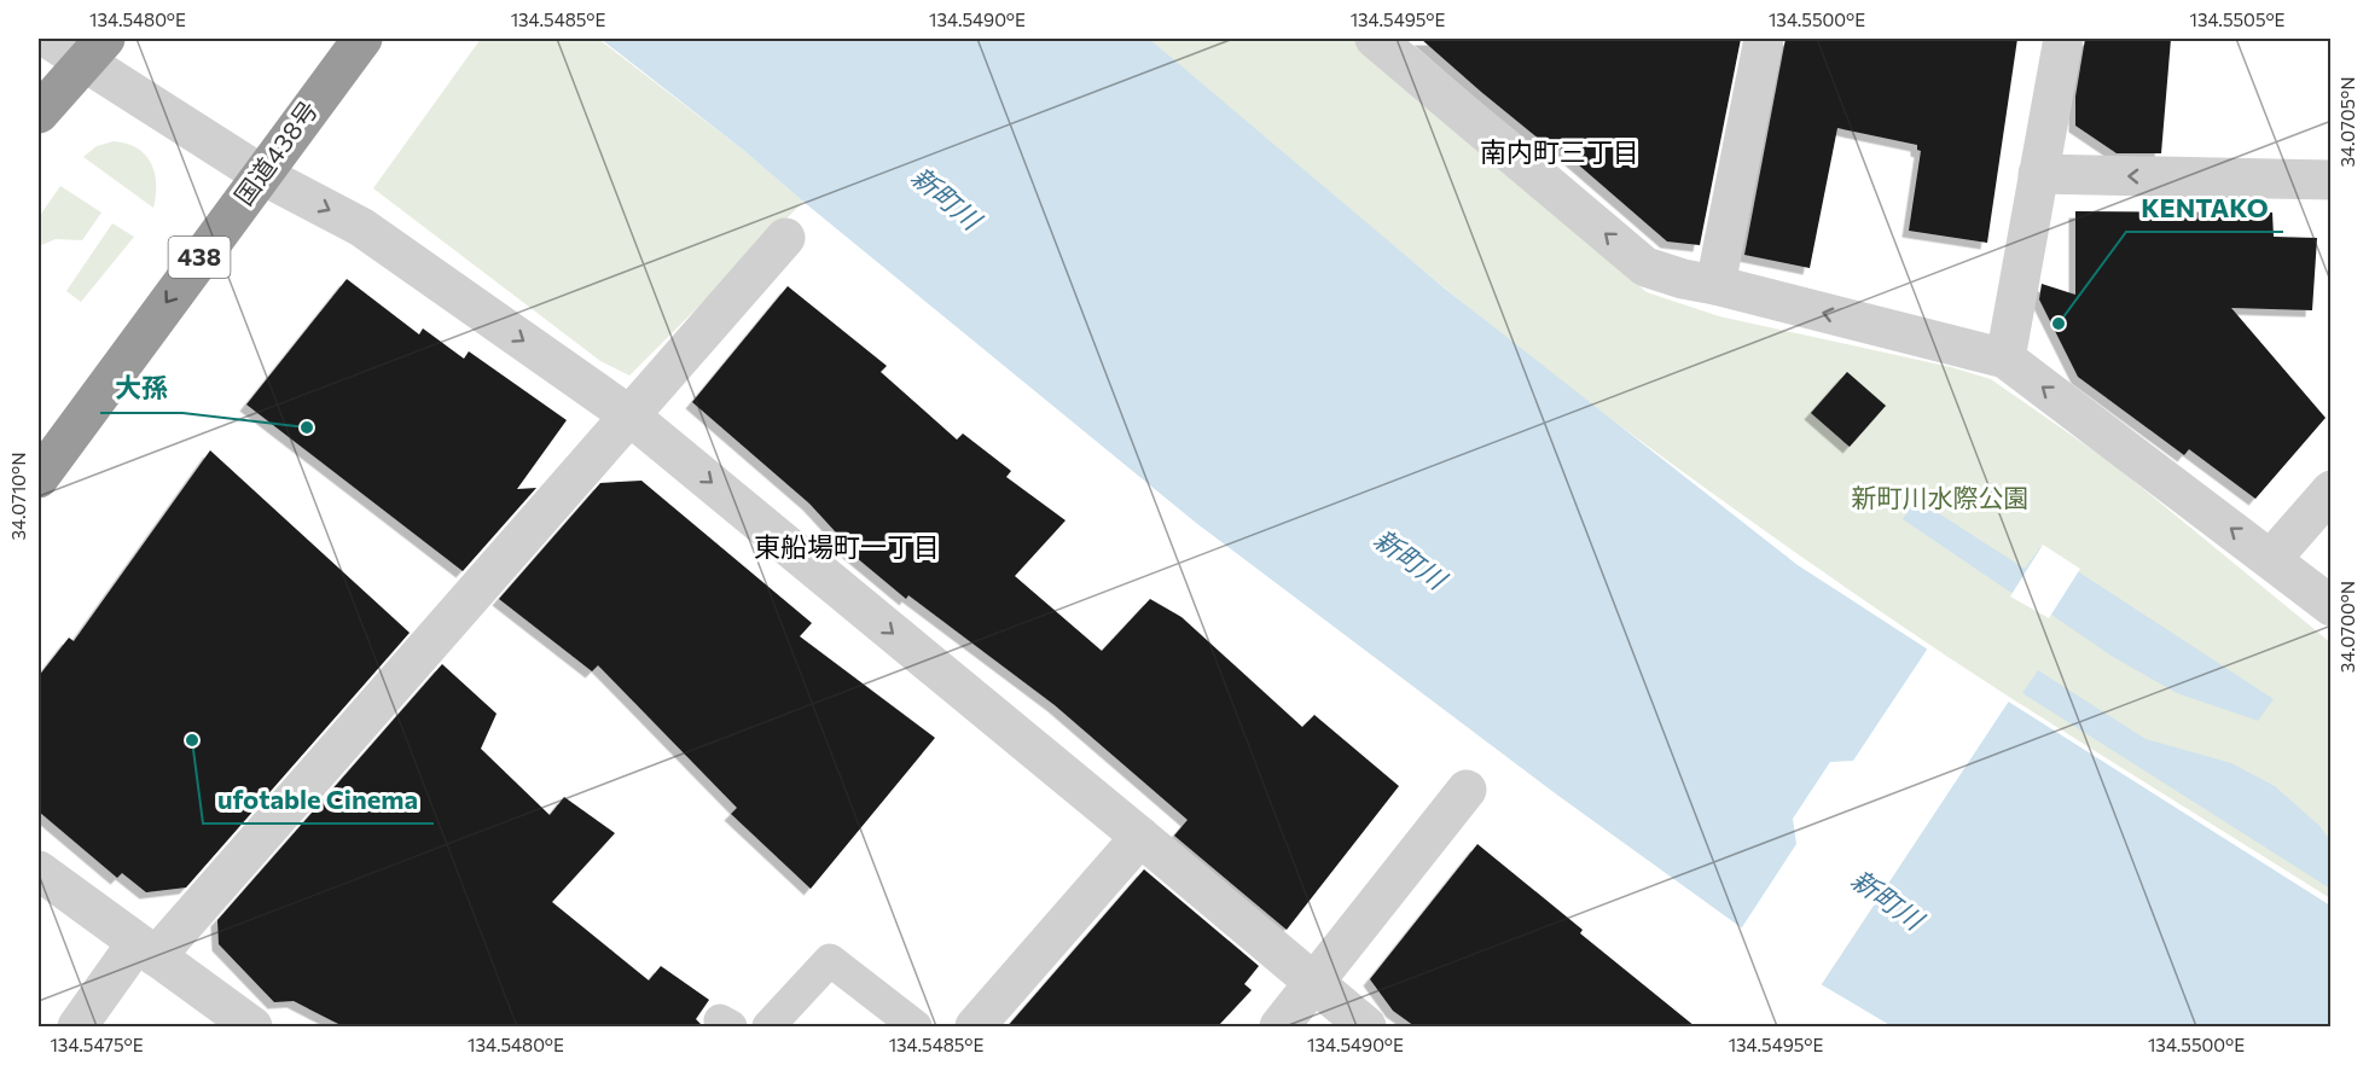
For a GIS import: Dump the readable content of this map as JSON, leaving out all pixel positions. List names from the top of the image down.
{
  "streets": {
    "highway": ["国道438号", "438"]
  },
  "one_way": ["国道438号"],
  "districts": ["南内町三丁目", "東船場町一丁目"],
  "water": ["新町川"],
  "parks": ["新町川水際公園"],
  "places": ["KENTAKO", "大孫", "ufotable Cinema"],
  "coordinates": [
    "134.5480°E",
    "134.5485°E",
    "134.5490°E",
    "134.5495°E",
    "134.5500°E",
    "134.5505°E",
    "34.0705°N",
    "34.0710°N",
    "34.0700°N",
    "134.5475°E"
  ]
}
